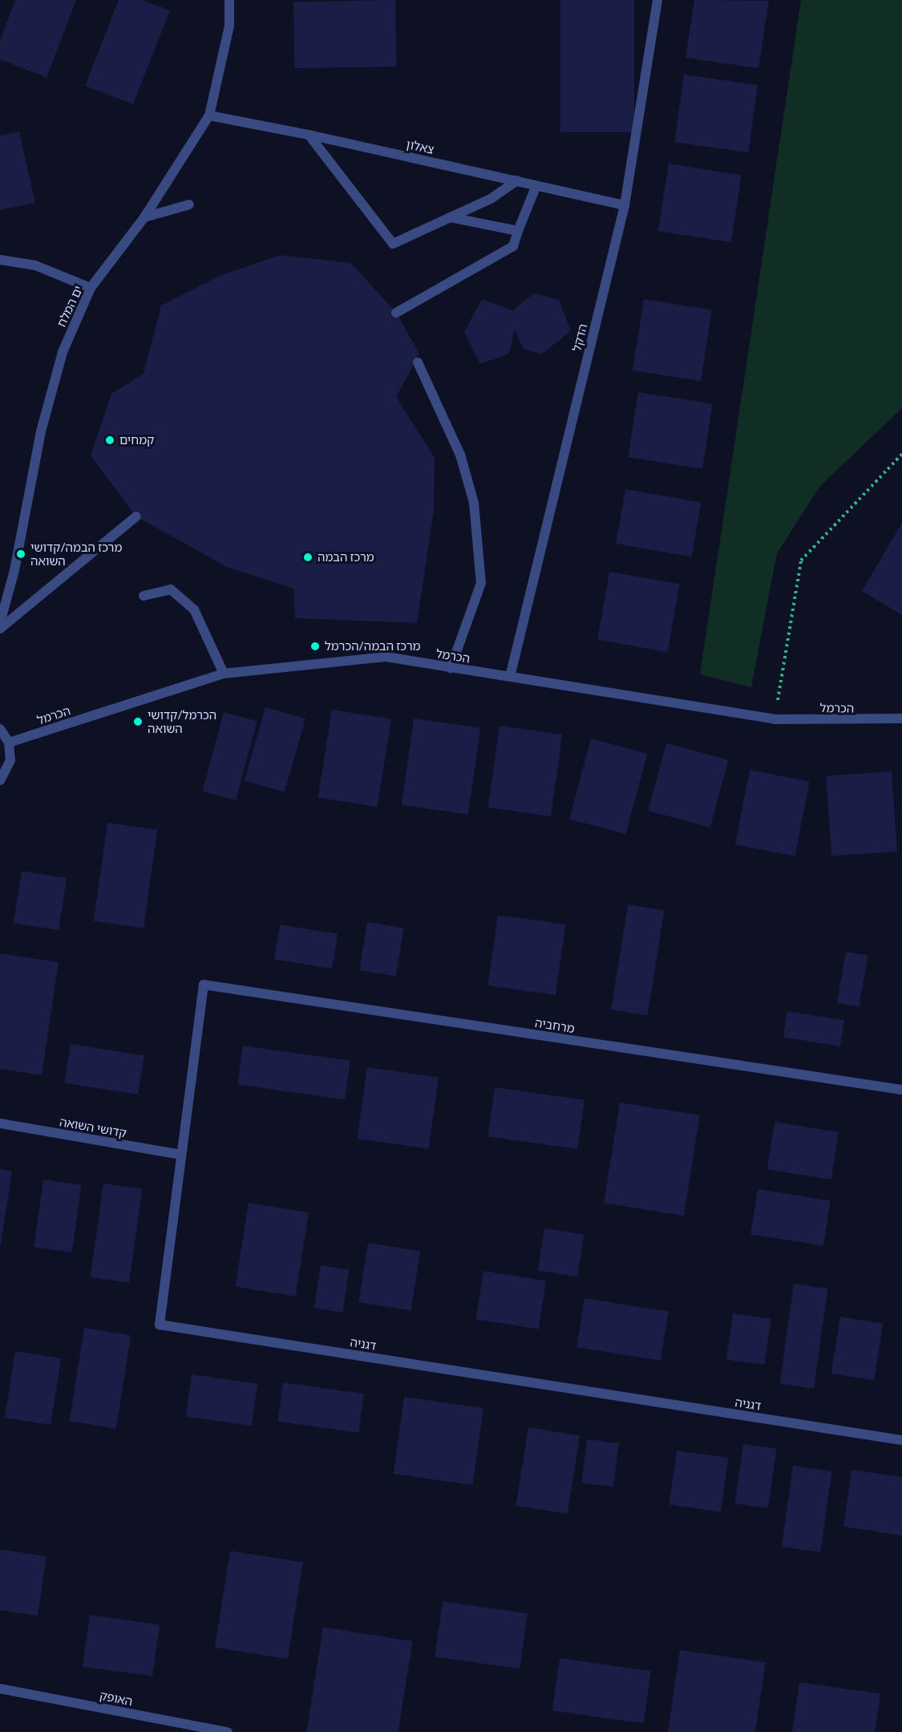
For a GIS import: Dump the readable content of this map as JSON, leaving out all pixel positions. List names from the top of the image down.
{
  "streets": {
    "street": [
      "צאלון",
      "ים המלח",
      "הדקל",
      "הכרמל",
      "מרחביה",
      "קדושי השואה",
      "דגניה",
      "האופק"
    ]
  },
  "crossings": [
    ["צאלון", "ים המלח"],
    ["צאלון", "הדקל"],
    ["הדקל", "הכרמל"],
    ["מרחביה", "דגניה"],
    ["קדושי השואה", "דגניה"]
  ],
  "places": [
    "קמחים",
    "מרכז הבמה/קדושי השואה",
    "מרכז הבמה",
    "מרכז הבמה/הכרמל",
    "הכרמל/קדושי השואה"
  ]
}
